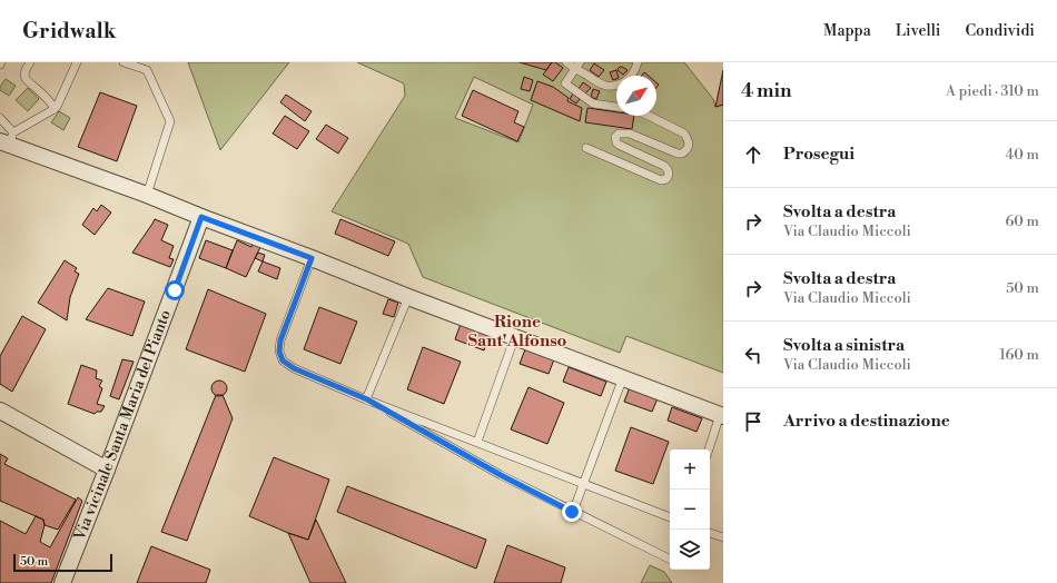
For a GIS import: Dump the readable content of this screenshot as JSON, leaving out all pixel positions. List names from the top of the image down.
{
  "streets": {
    "street": ["Via vicinale Santa Maria del Pianto"]
  },
  "districts": ["Rione Sant'Alfonso"],
  "scale_bar": "50 m",
  "north": "top right",
  "page": {
    "header": "Gridwalk",
    "nav": ["Mappa", "Livelli", "Condividi"],
    "heading": ["4 min", "A piedi · 310 m"],
    "list": [
      ["Prosegui", "40 m"],
      ["Svolta a destra", "Via Claudio Miccoli", "60 m"],
      ["Svolta a destra", "Via Claudio Miccoli", "50 m"],
      ["Svolta a sinistra", "Via Claudio Miccoli", "160 m"],
      "Arrivo a destinazione"
    ],
    "map_buttons": ["+", "−"],
    "scale": "50 m"
  }
}
